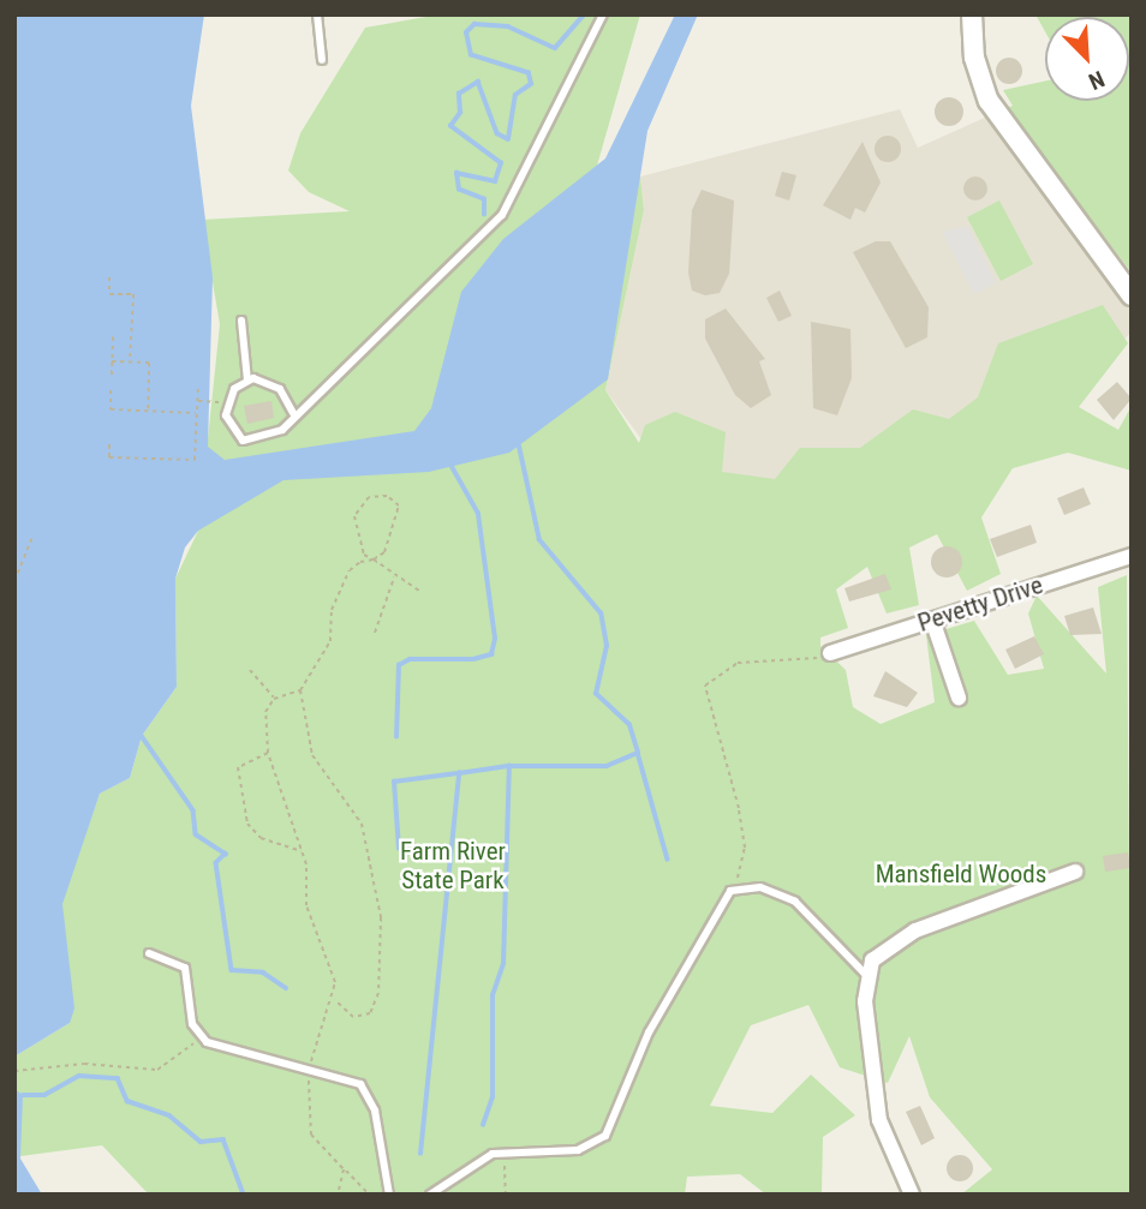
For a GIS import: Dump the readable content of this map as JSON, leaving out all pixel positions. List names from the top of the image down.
{
  "streets": {
    "street": ["Pevetty Drive"]
  },
  "parks": ["Farm River State Park", "Mansfield Woods"],
  "north": "bottom right"
}
